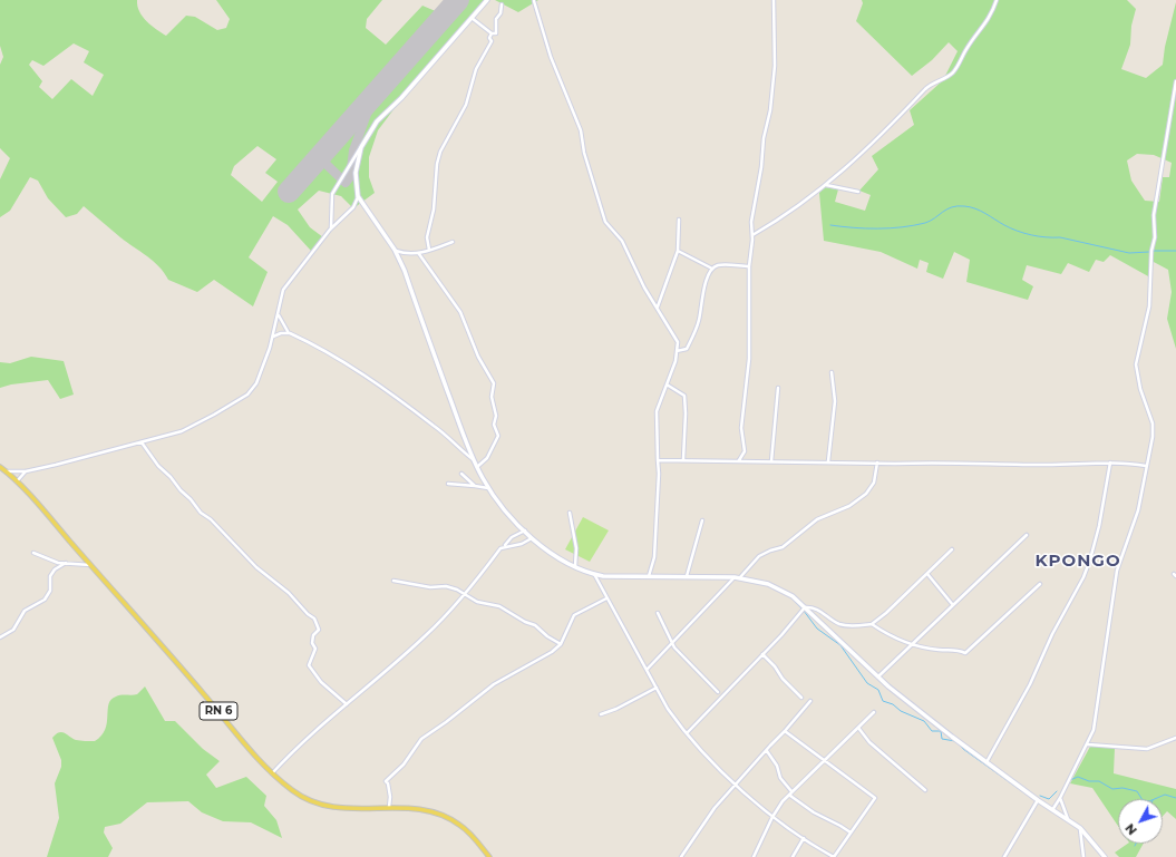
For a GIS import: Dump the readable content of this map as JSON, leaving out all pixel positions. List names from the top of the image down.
{
  "streets": {
    "main road": ["RN 6"]
  },
  "districts": ["KPONGO"],
  "north": "bottom left"
}
